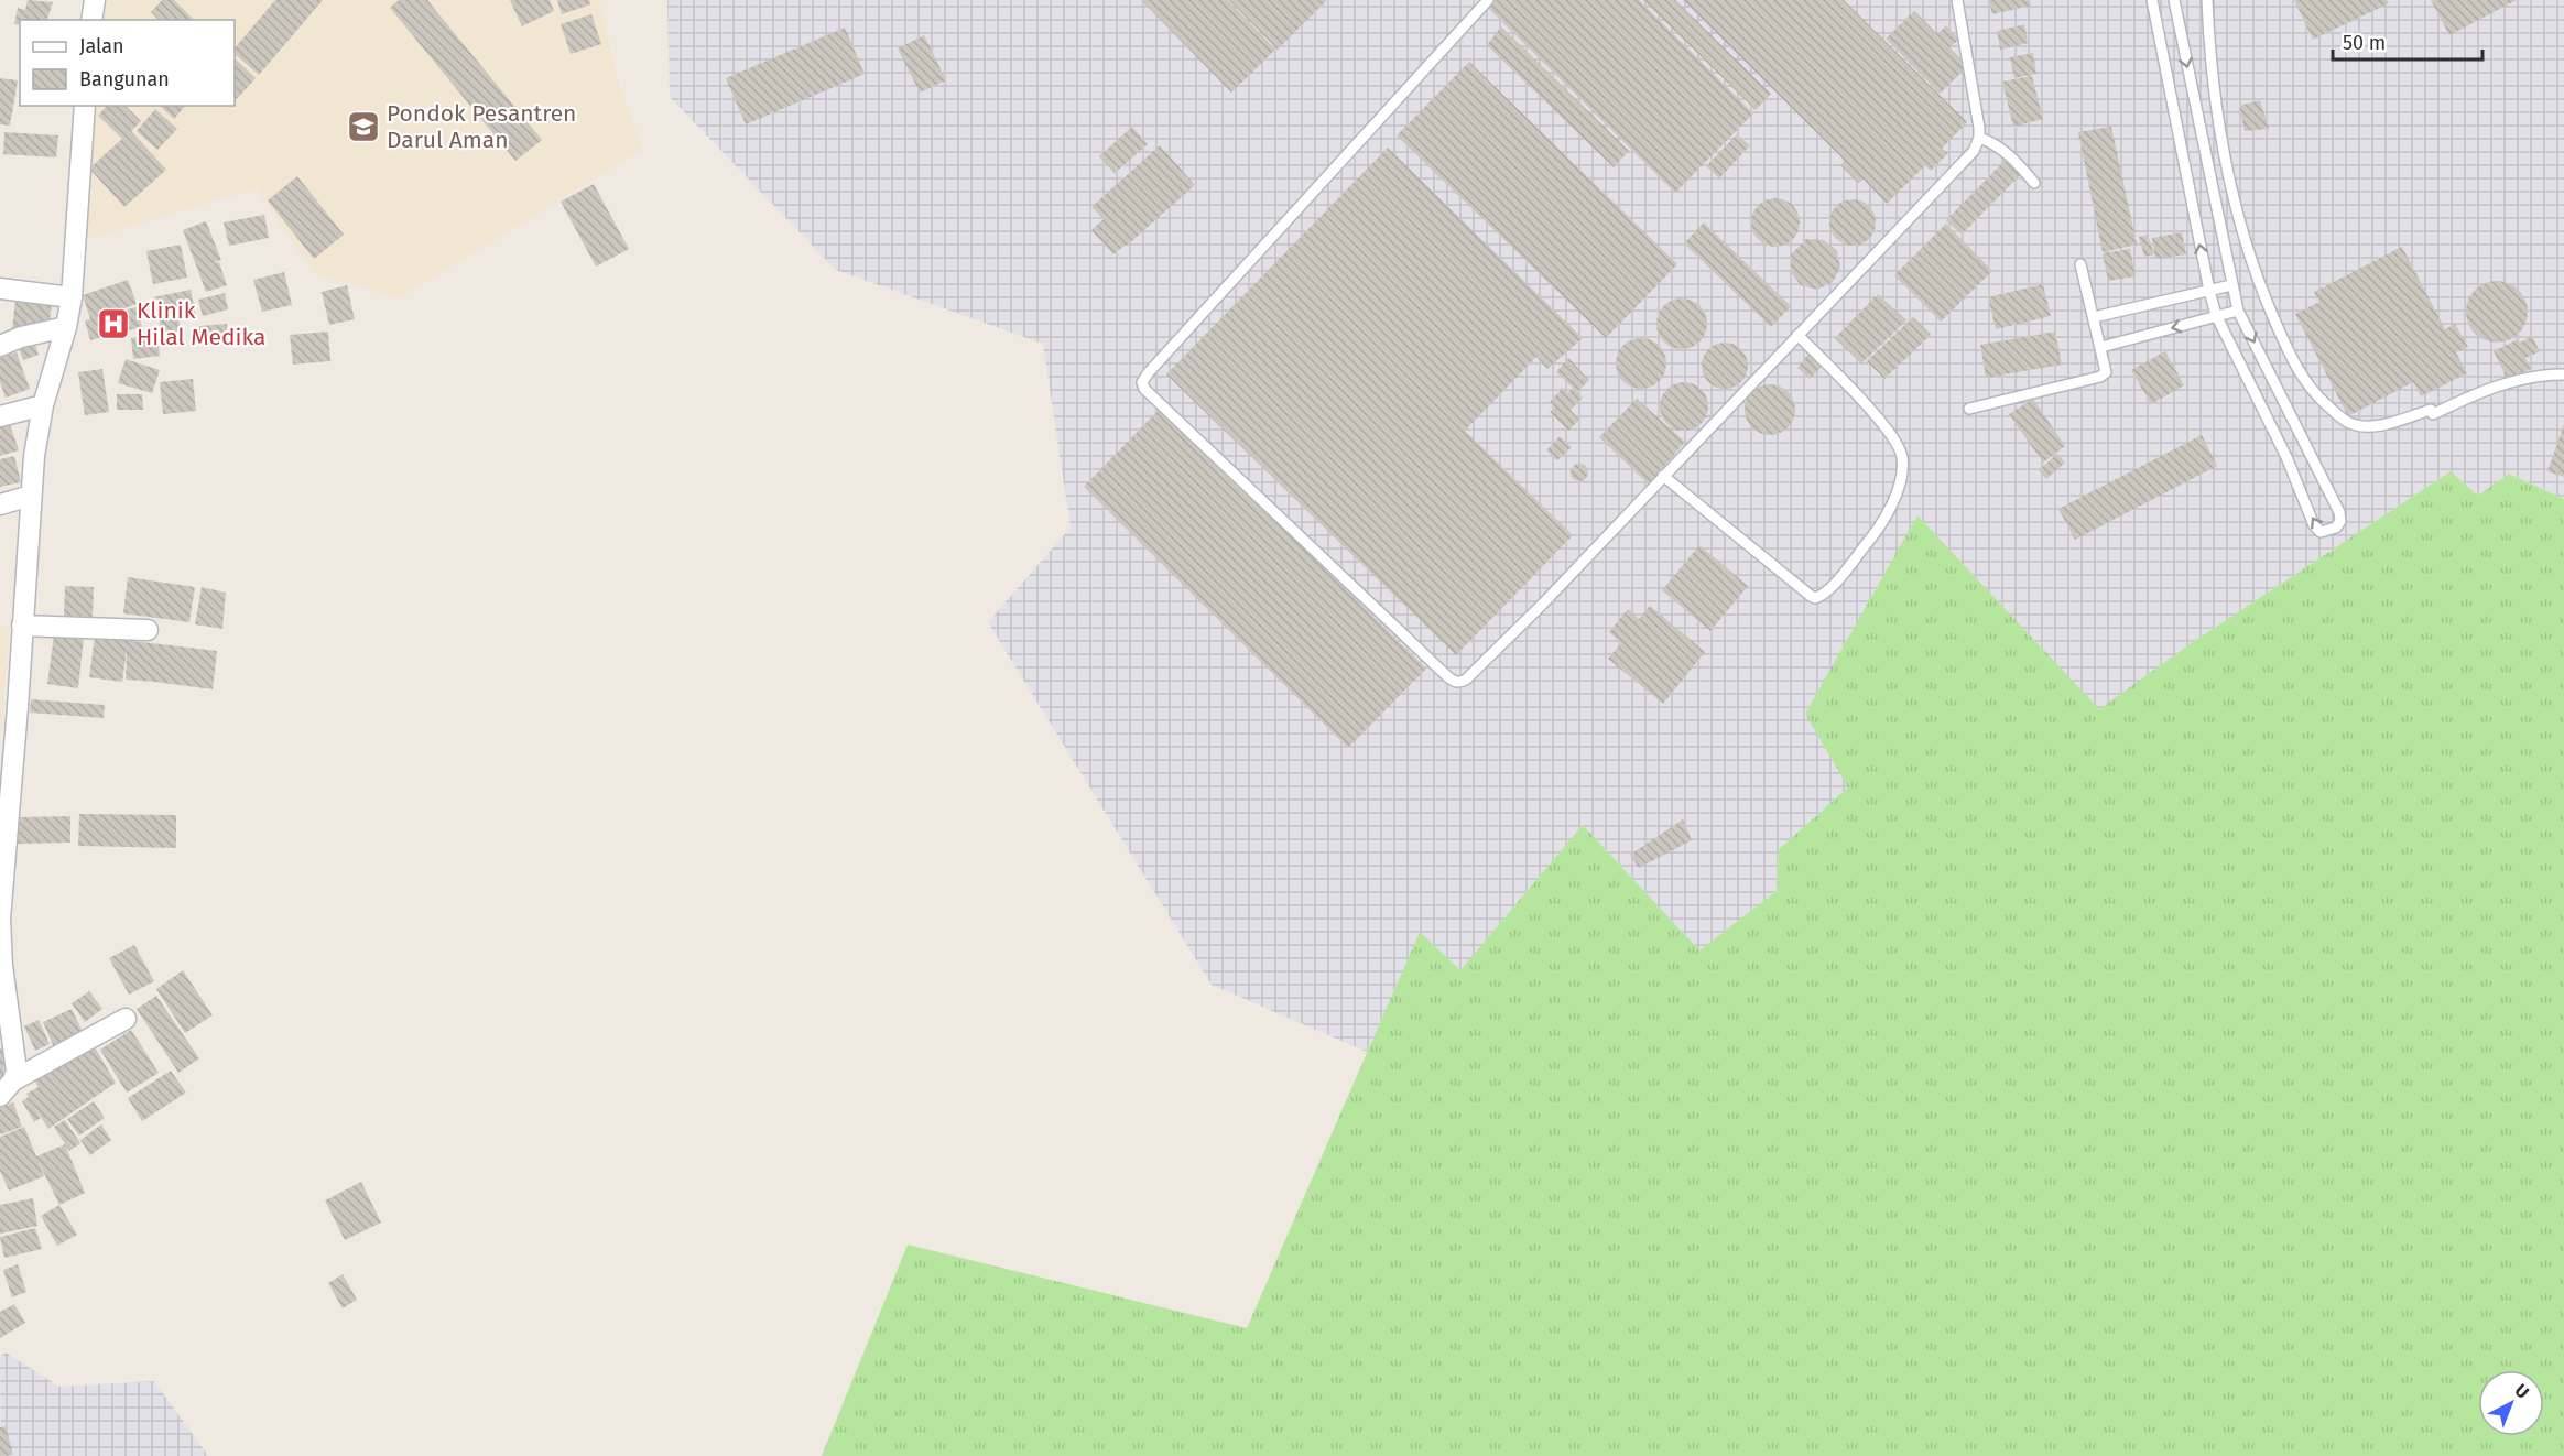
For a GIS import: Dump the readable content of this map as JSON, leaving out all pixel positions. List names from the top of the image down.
{
  "places": {
    "school or university": ["Pondok Pesantren Darul Aman"],
    "hospital": ["Klinik Hilal Medika"]
  },
  "legend": ["Jalan", "Bangunan"],
  "scale_bar": "50 m",
  "north": "top right"
}
